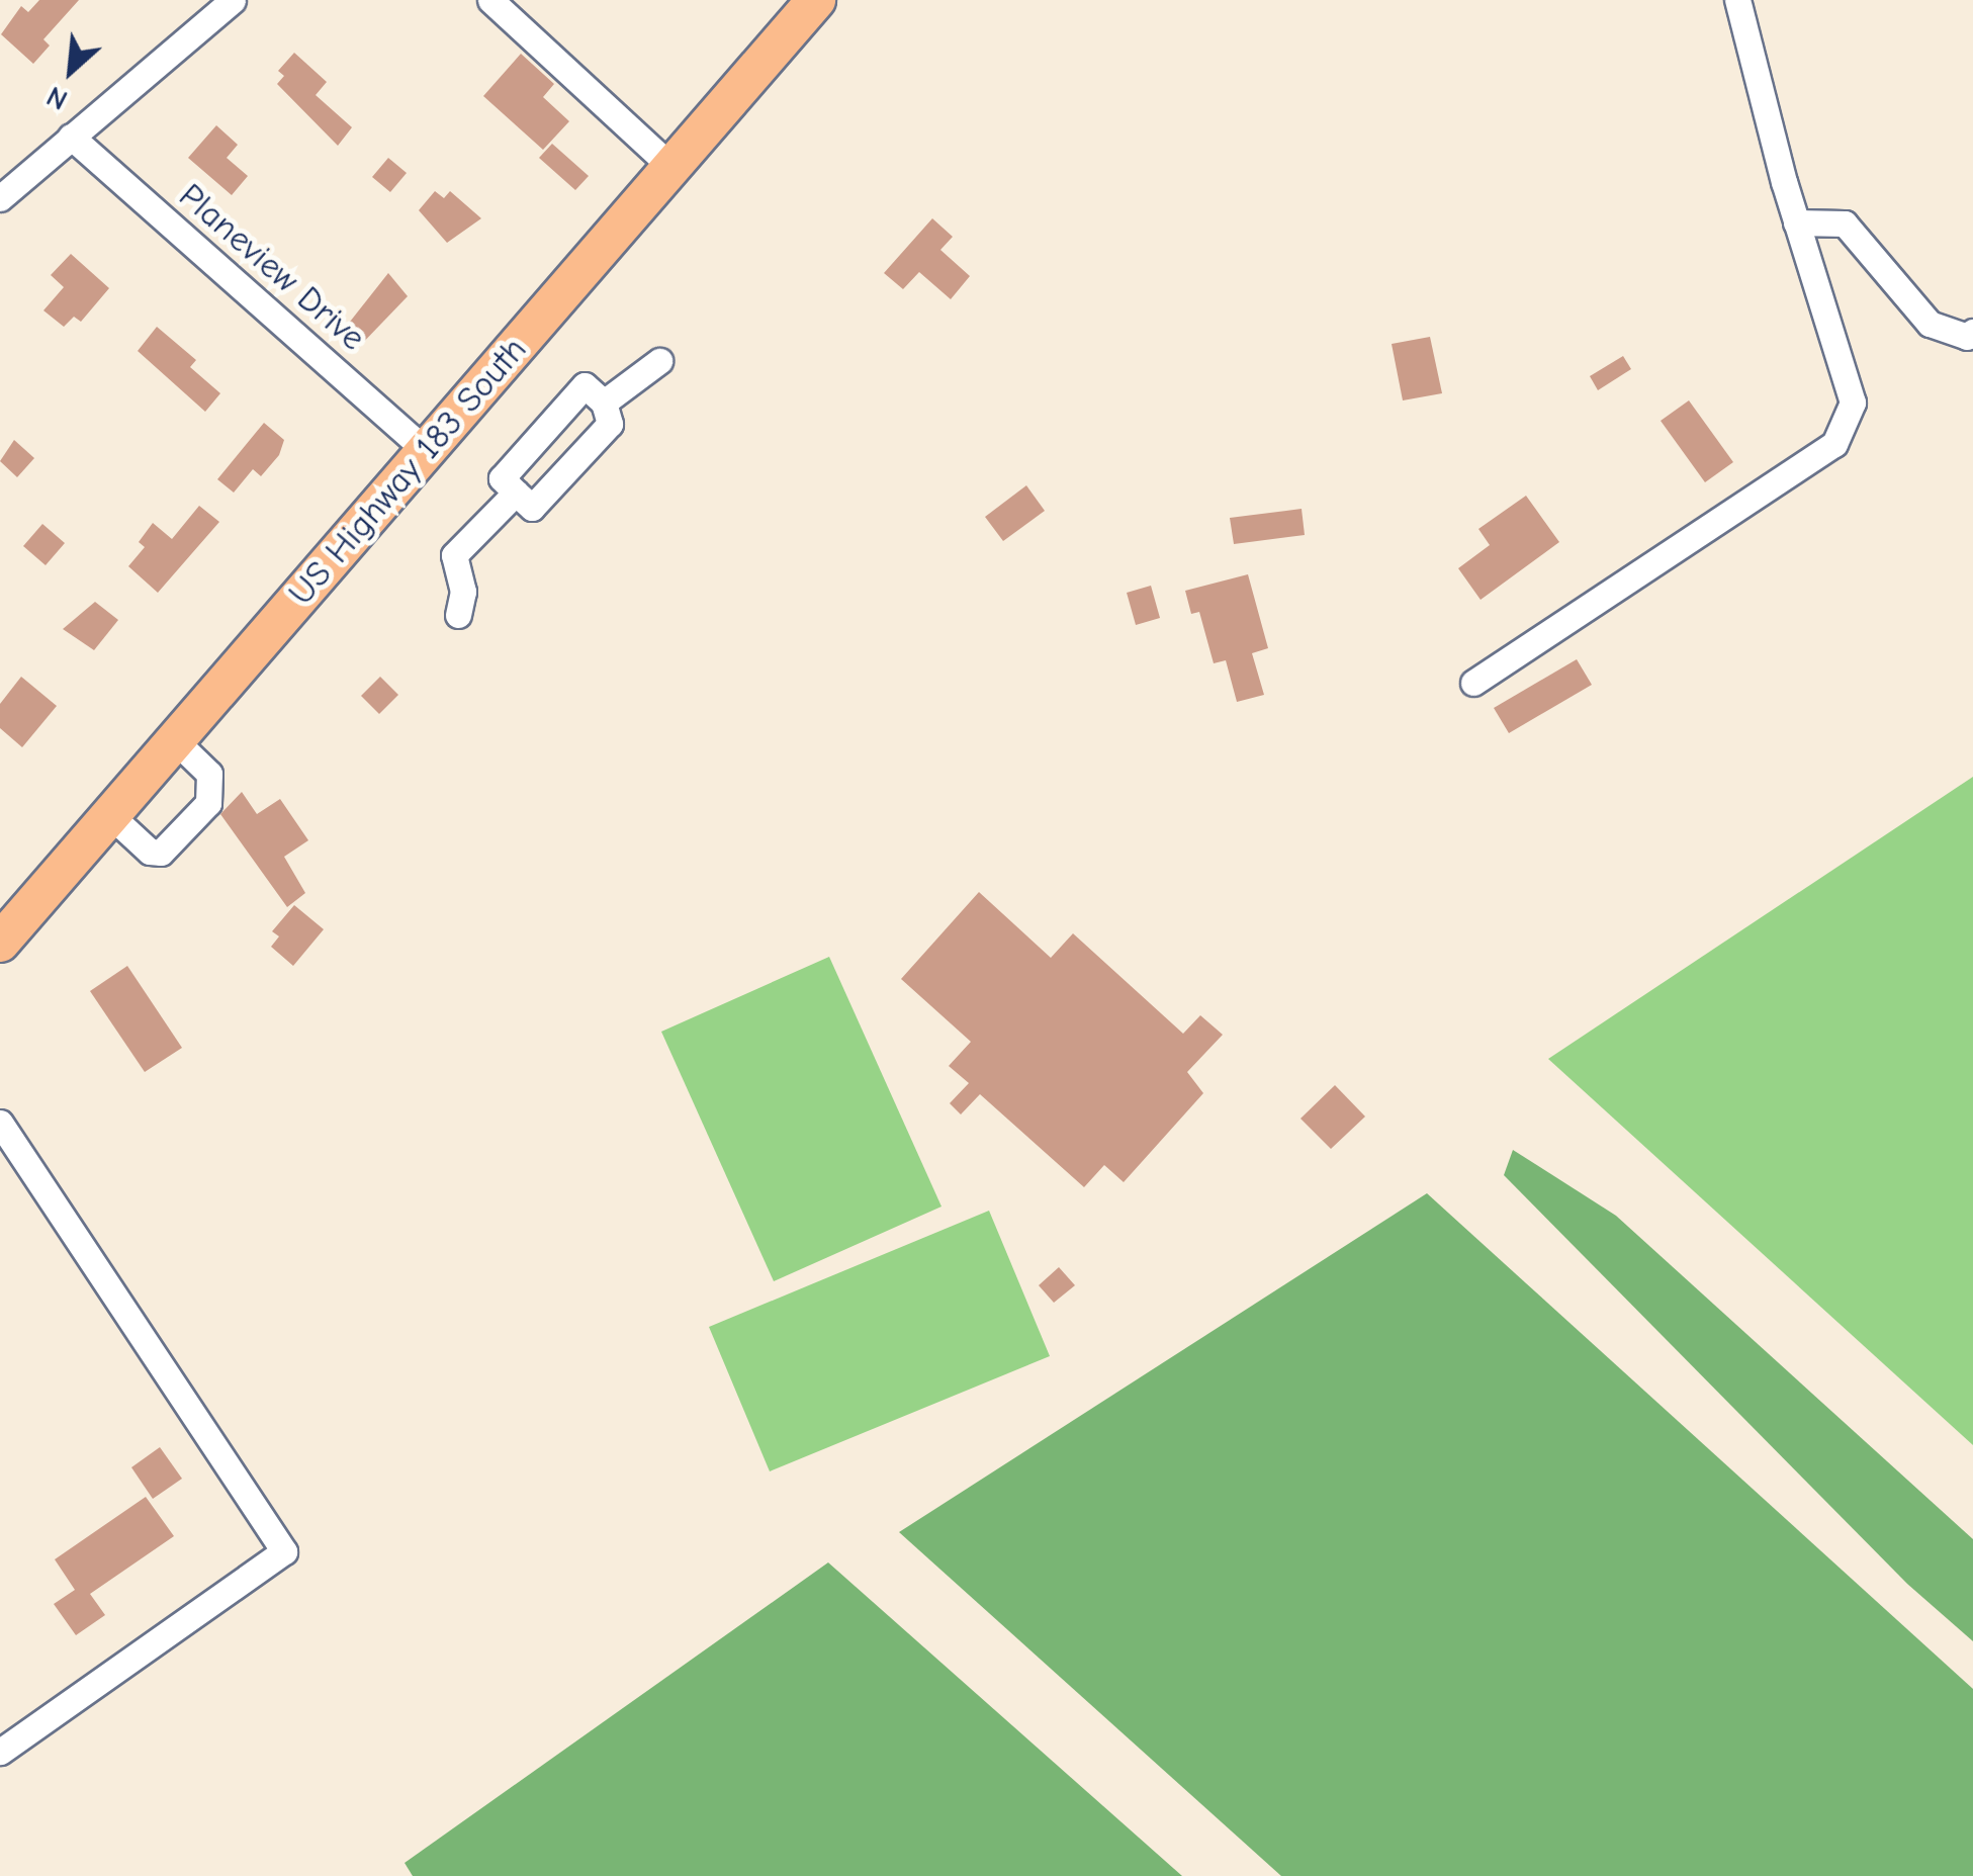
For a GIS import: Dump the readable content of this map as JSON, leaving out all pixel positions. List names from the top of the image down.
{
  "streets": {
    "highway": ["US Highway 183 South"],
    "street": ["Planeview Drive"]
  },
  "crossings": [
    ["Planeview Drive", "US Highway 183 South"]
  ],
  "north": "bottom left"
}
